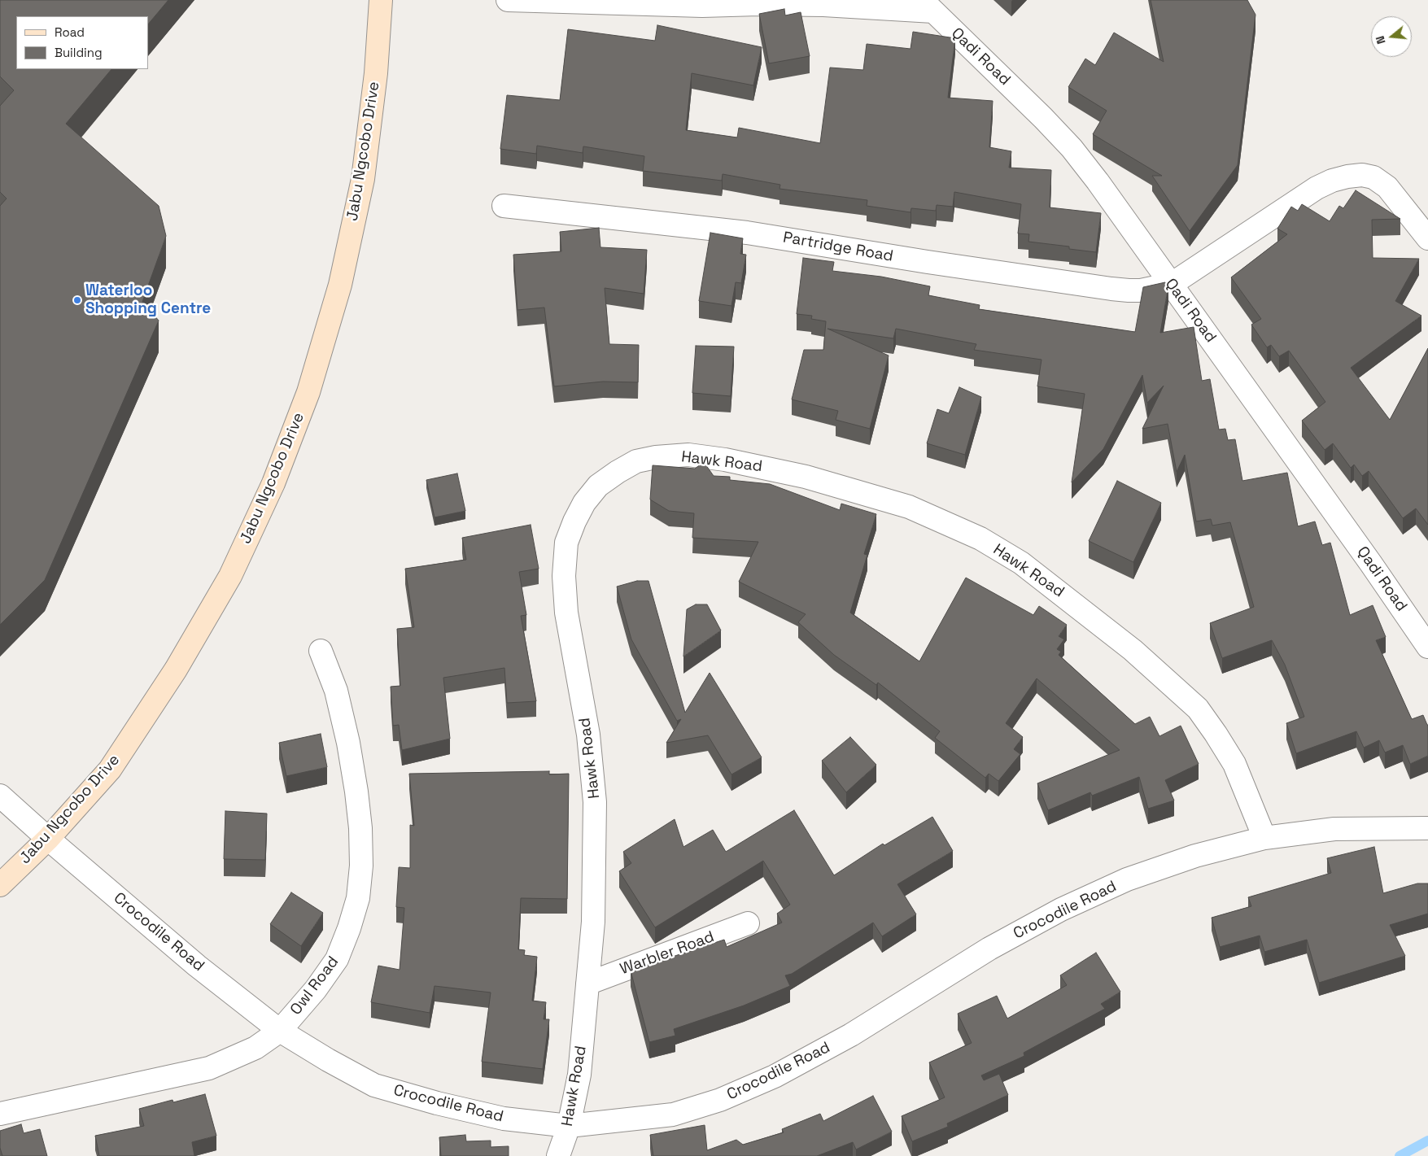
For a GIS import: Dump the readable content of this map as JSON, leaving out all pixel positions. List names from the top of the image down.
{
  "streets": {
    "main road": ["Jabu Ngcobo Drive"],
    "street": [
      "Qadi Road",
      "Partridge Road",
      "Hawk Road",
      "Crocodile Road",
      "Warbler Road",
      "Owl Road"
    ]
  },
  "crossings": [
    ["Qadi Road", "Partridge Road"],
    ["Jabu Ngcobo Drive", "Crocodile Road"],
    ["Hawk Road", "Crocodile Road"],
    ["Hawk Road", "Warbler Road"],
    ["Crocodile Road", "Owl Road"]
  ],
  "places": ["Waterloo Shopping Centre"],
  "legend": ["Road", "Building"],
  "north": "left"
}
